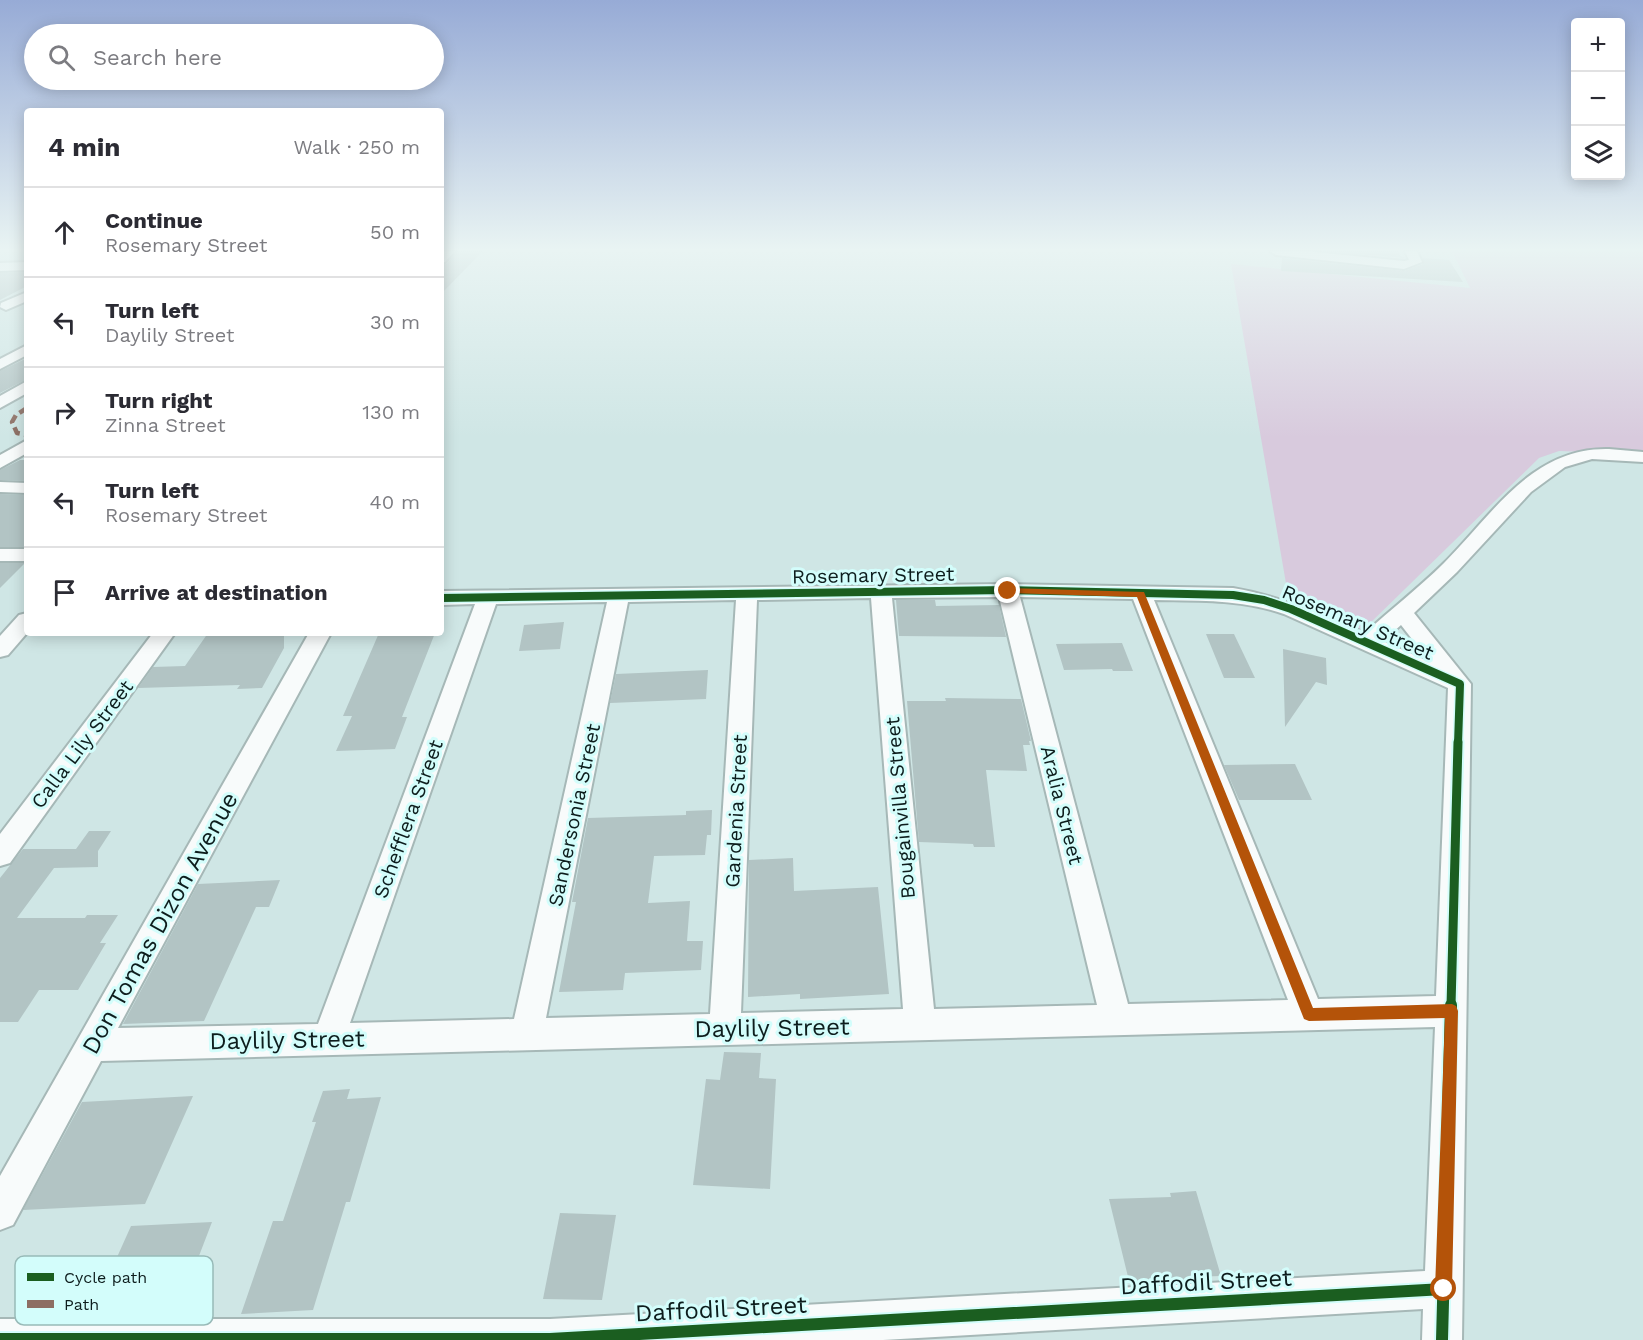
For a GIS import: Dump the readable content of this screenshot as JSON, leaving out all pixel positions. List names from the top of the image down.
{
  "streets": {
    "street": [
      "Rosemary Street",
      "Calla Lily Street",
      "Aralia Street",
      "Bougainvilla Street",
      "Gardenia Street",
      "Sandersonia Street",
      "Schefflera Street",
      "Don Tomas Dizon Avenue",
      "Daylily Street",
      "Daffodil Street"
    ]
  },
  "crossings": [
    ["Rosemary Street", "Aralia Street"],
    ["Rosemary Street", "Bougainvilla Street"],
    ["Rosemary Street", "Gardenia Street"],
    ["Rosemary Street", "Sandersonia Street"],
    ["Rosemary Street", "Schefflera Street"],
    ["Aralia Street", "Daylily Street"],
    ["Bougainvilla Street", "Daylily Street"],
    ["Gardenia Street", "Daylily Street"],
    ["Sandersonia Street", "Daylily Street"],
    ["Schefflera Street", "Daylily Street"],
    ["Don Tomas Dizon Avenue", "Daylily Street"]
  ],
  "legend": ["Cycle path", "Path"],
  "page": {
    "map_buttons": ["+", "−"],
    "search": "Search here",
    "heading": ["4 min", "Walk · 250 m"],
    "list": [
      ["Continue", "Rosemary Street", "50 m"],
      ["Turn left", "Daylily Street", "30 m"],
      ["Turn right", "Zinna Street", "130 m"],
      ["Turn left", "Rosemary Street", "40 m"],
      "Arrive at destination"
    ]
  }
}
